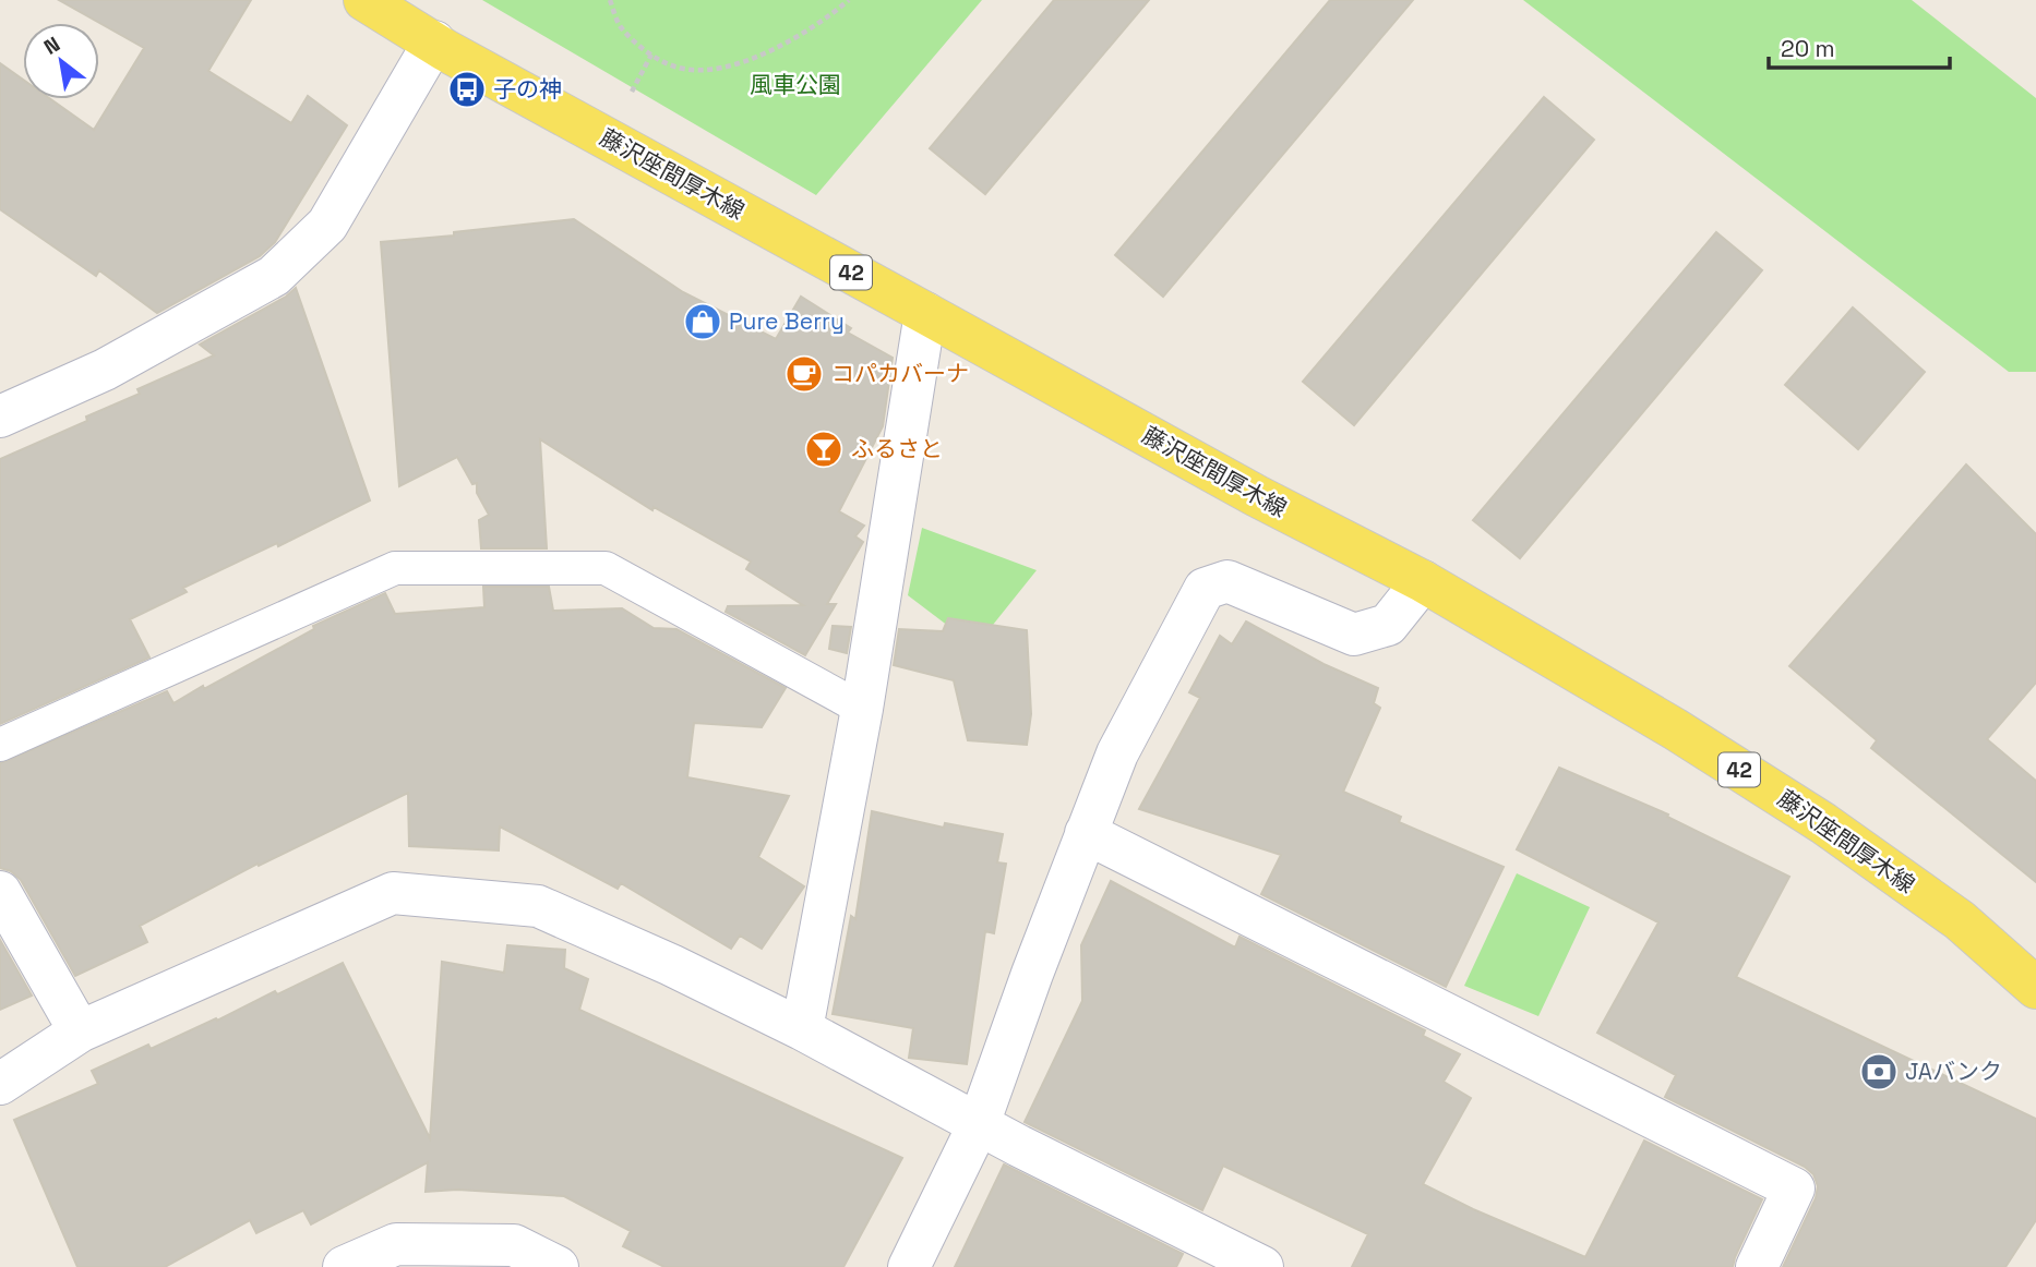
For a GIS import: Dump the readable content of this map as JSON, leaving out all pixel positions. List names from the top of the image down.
{
  "streets": {
    "main road": ["藤沢座間厚木線", "42"]
  },
  "parks": ["風車公園"],
  "places": {
    "bus stop": ["子の神"],
    "shop": ["Pure Berry"],
    "cafe": ["コパカバーナ"],
    "bar": ["ふるさと"],
    "bank": ["JAバンク"]
  },
  "scale_bar": "20 m",
  "north": "top left"
}
